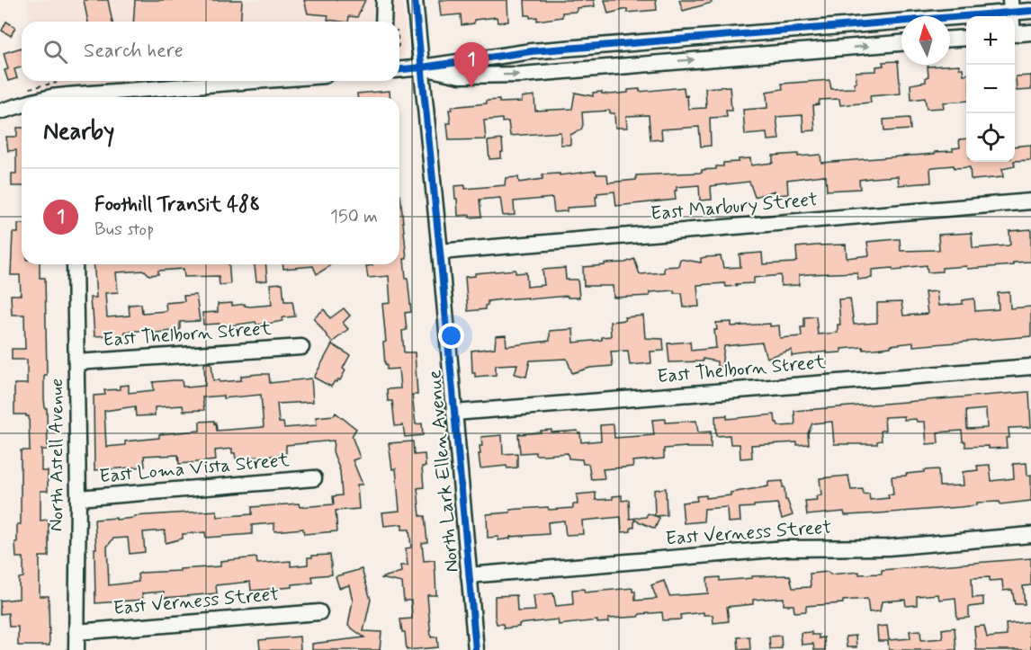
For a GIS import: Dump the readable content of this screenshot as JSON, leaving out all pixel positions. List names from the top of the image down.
{
  "streets": {
    "street": [
      "East Marbury Street",
      "East Thelborn Street",
      "North Astell Avenue",
      "East Loma Vista Street",
      "North Lark Ellen Avenue",
      "East Verness Street"
    ]
  },
  "crossings": [
    ["East Marbury Street", "North Lark Ellen Avenue"],
    ["East Thelborn Street", "North Astell Avenue"],
    ["East Thelborn Street", "North Lark Ellen Avenue"],
    ["North Astell Avenue", "East Loma Vista Street"],
    ["North Astell Avenue", "East Verness Street"],
    ["North Lark Ellen Avenue", "East Verness Street"]
  ],
  "north": "top",
  "page": {
    "map_buttons": ["+", "−"],
    "search": "Search here",
    "pins": "1",
    "heading": "Nearby",
    "list": [
      {
        "mark": "1",
        "name": "Foothill Transit 488",
        "note": "Bus stop",
        "value": "150 m"
      }
    ]
  }
}
